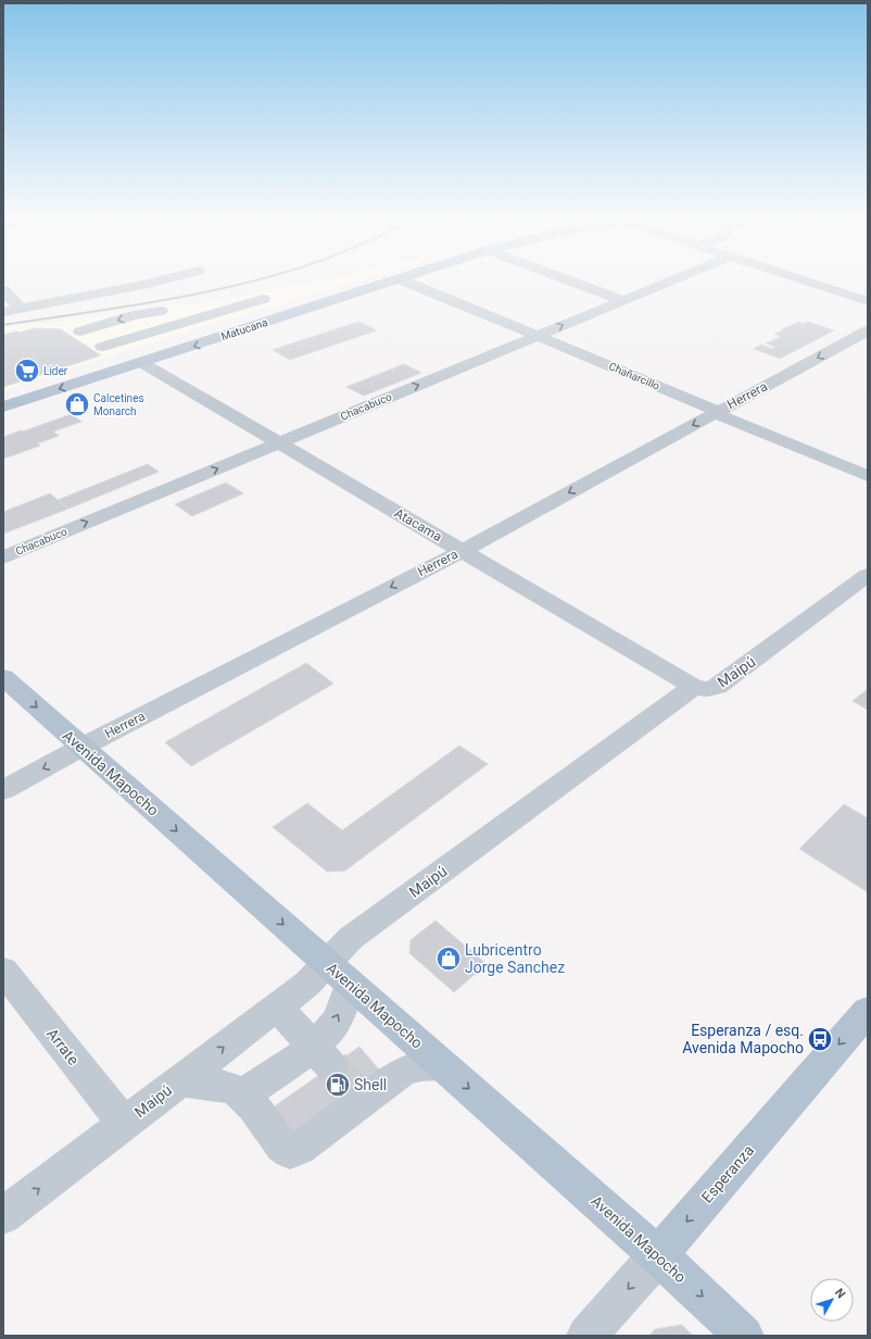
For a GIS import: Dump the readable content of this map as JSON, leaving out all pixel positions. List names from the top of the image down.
{
  "streets": {
    "main road": ["Matucana", "Avenida Mapocho", "Esperanza"],
    "street": [
      "Chañarcillo",
      "Herrera",
      "Chacabuco",
      "Atacama",
      "Maipú",
      "Arrate"
    ]
  },
  "crossings": [
    ["Matucana", "Atacama"],
    ["Chañarcillo", "Herrera"],
    ["Chañarcillo", "Chacabuco"],
    ["Herrera", "Atacama"],
    ["Herrera", "Avenida Mapocho"],
    ["Chacabuco", "Atacama"],
    ["Atacama", "Maipú"],
    ["Maipú", "Avenida Mapocho"],
    ["Maipú", "Arrate"],
    ["Avenida Mapocho", "Esperanza"]
  ],
  "one_way": [
    "Matucana",
    "Herrera",
    "Avenida Mapocho",
    "Esperanza"
  ],
  "places": {
    "supermarket": ["Lider"],
    "shop": ["Calcetines Monarch", "Lubricentro Jorge Sanchez"],
    "bus stop": ["Esperanza / esq. Avenida Mapocho"],
    "fuel station": ["Shell"]
  },
  "north": "top right"
}
